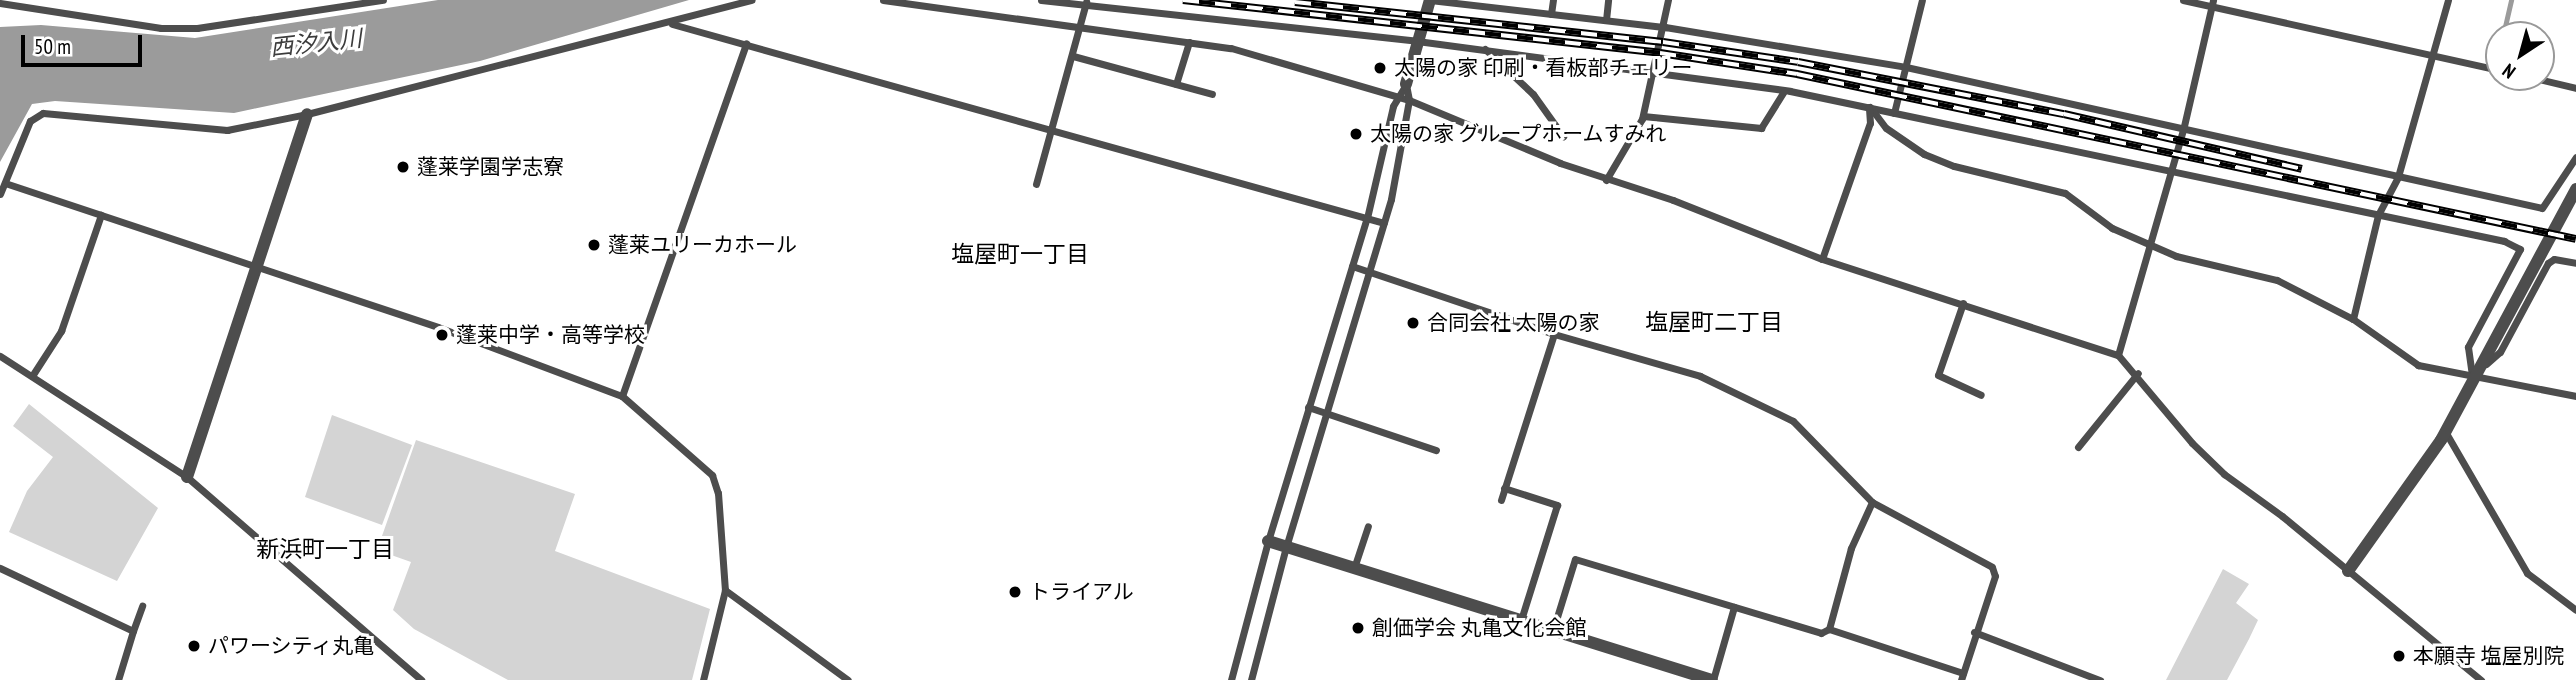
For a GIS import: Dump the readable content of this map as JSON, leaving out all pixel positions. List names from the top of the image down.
{
  "districts": ["塩屋町一丁目", "塩屋町二丁目", "新浜町一丁目"],
  "water": ["西汐入川"],
  "places": [
    "太陽の家 印刷・看板部チェリー",
    "太陽の家 グループホームすみれ",
    "蓬莱学園学志寮",
    "蓬莱ユリーカホール",
    "合同会社 太陽の家",
    "蓬莱中学・高等学校",
    "トライアル",
    "創価学会 丸亀文化会館",
    "パワーシティ丸亀",
    "本願寺 塩屋別院"
  ],
  "scale_bar": "50 m",
  "north": "bottom left"
}
